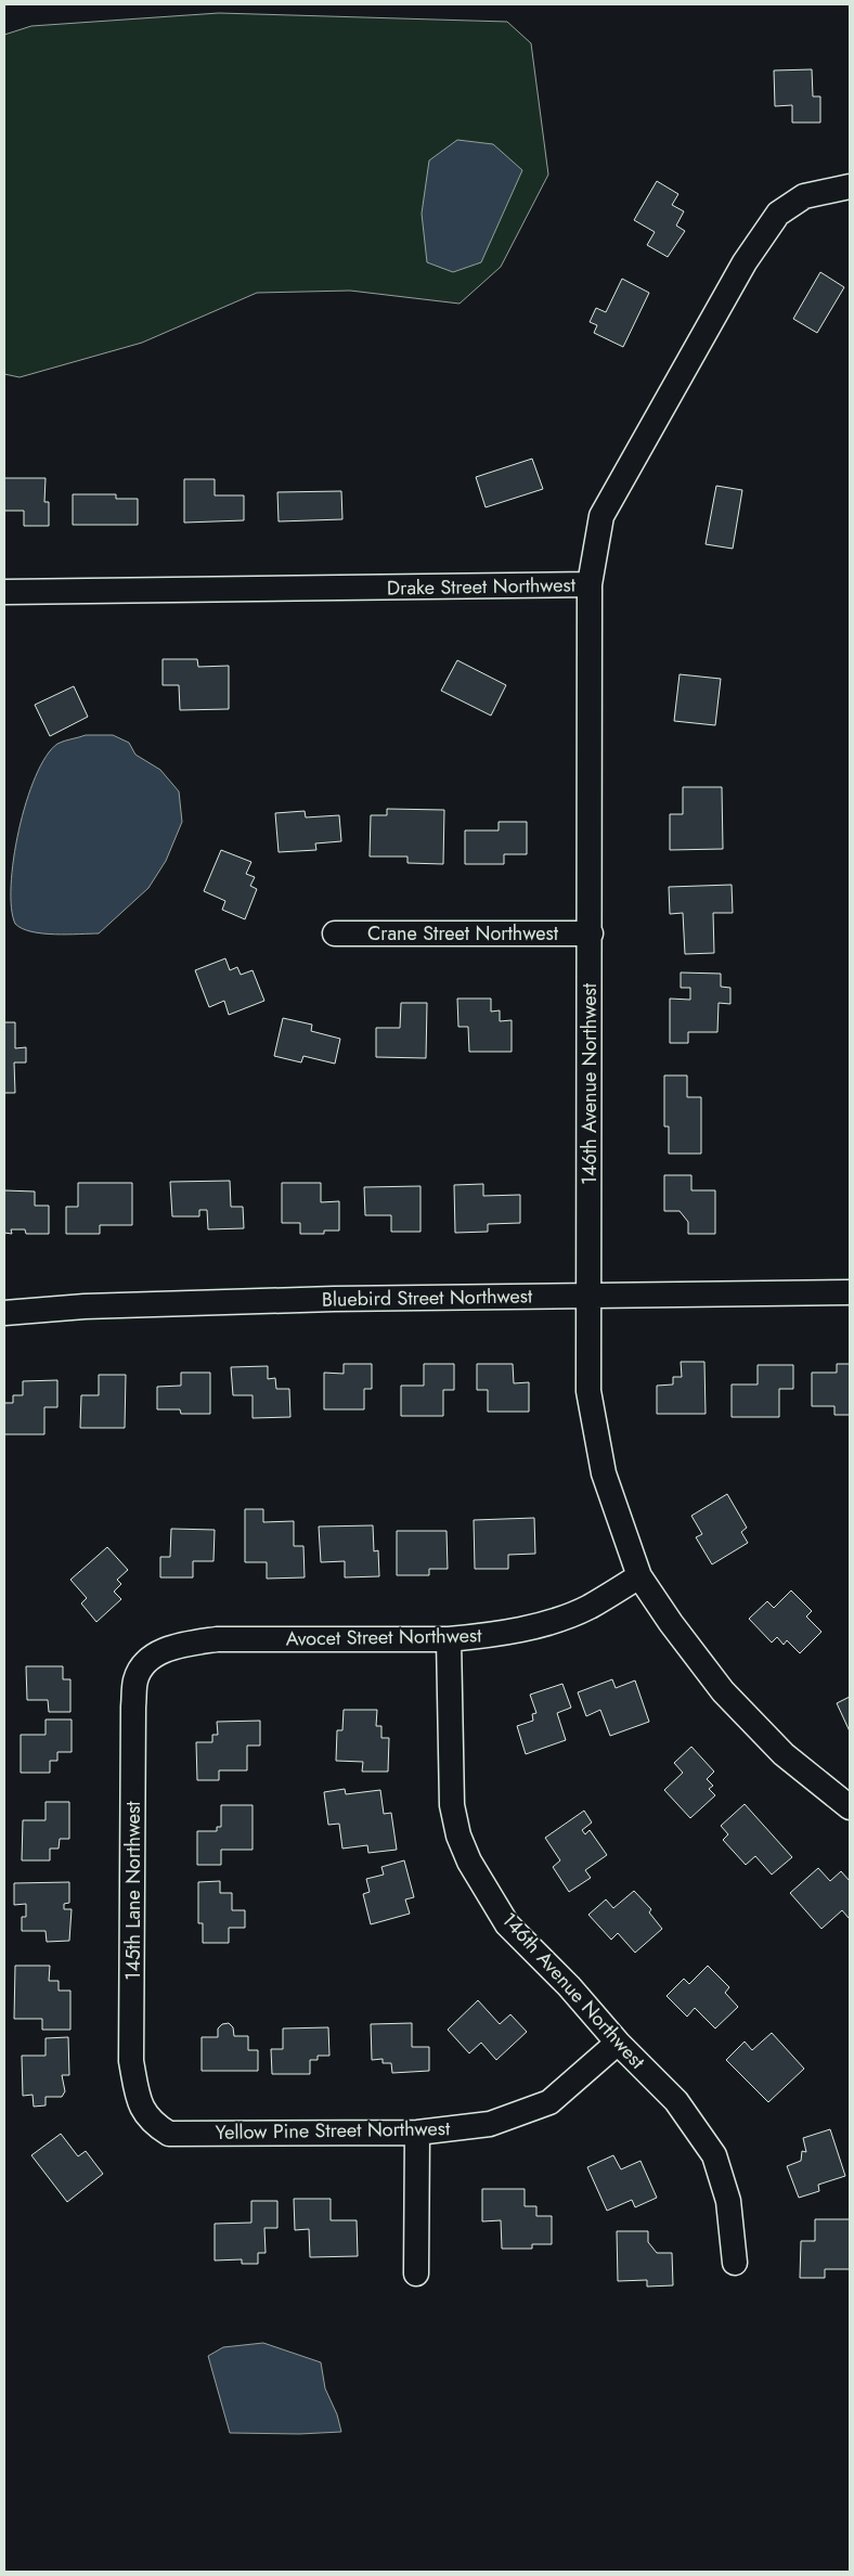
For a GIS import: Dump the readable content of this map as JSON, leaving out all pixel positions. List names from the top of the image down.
{
  "streets": {
    "street": [
      "Drake Street Northwest",
      "Crane Street Northwest",
      "146th Avenue Northwest",
      "Bluebird Street Northwest",
      "Avocet Street Northwest",
      "145th Lane Northwest",
      "Yellow Pine Street Northwest"
    ]
  },
  "crossings": [
    ["Drake Street Northwest", "146th Avenue Northwest"],
    ["Crane Street Northwest", "146th Avenue Northwest"],
    ["146th Avenue Northwest", "Bluebird Street Northwest"],
    ["146th Avenue Northwest", "Avocet Street Northwest"],
    ["146th Avenue Northwest", "Yellow Pine Street Northwest"],
    ["Avocet Street Northwest", "145th Lane Northwest"],
    ["145th Lane Northwest", "Yellow Pine Street Northwest"]
  ]
}
